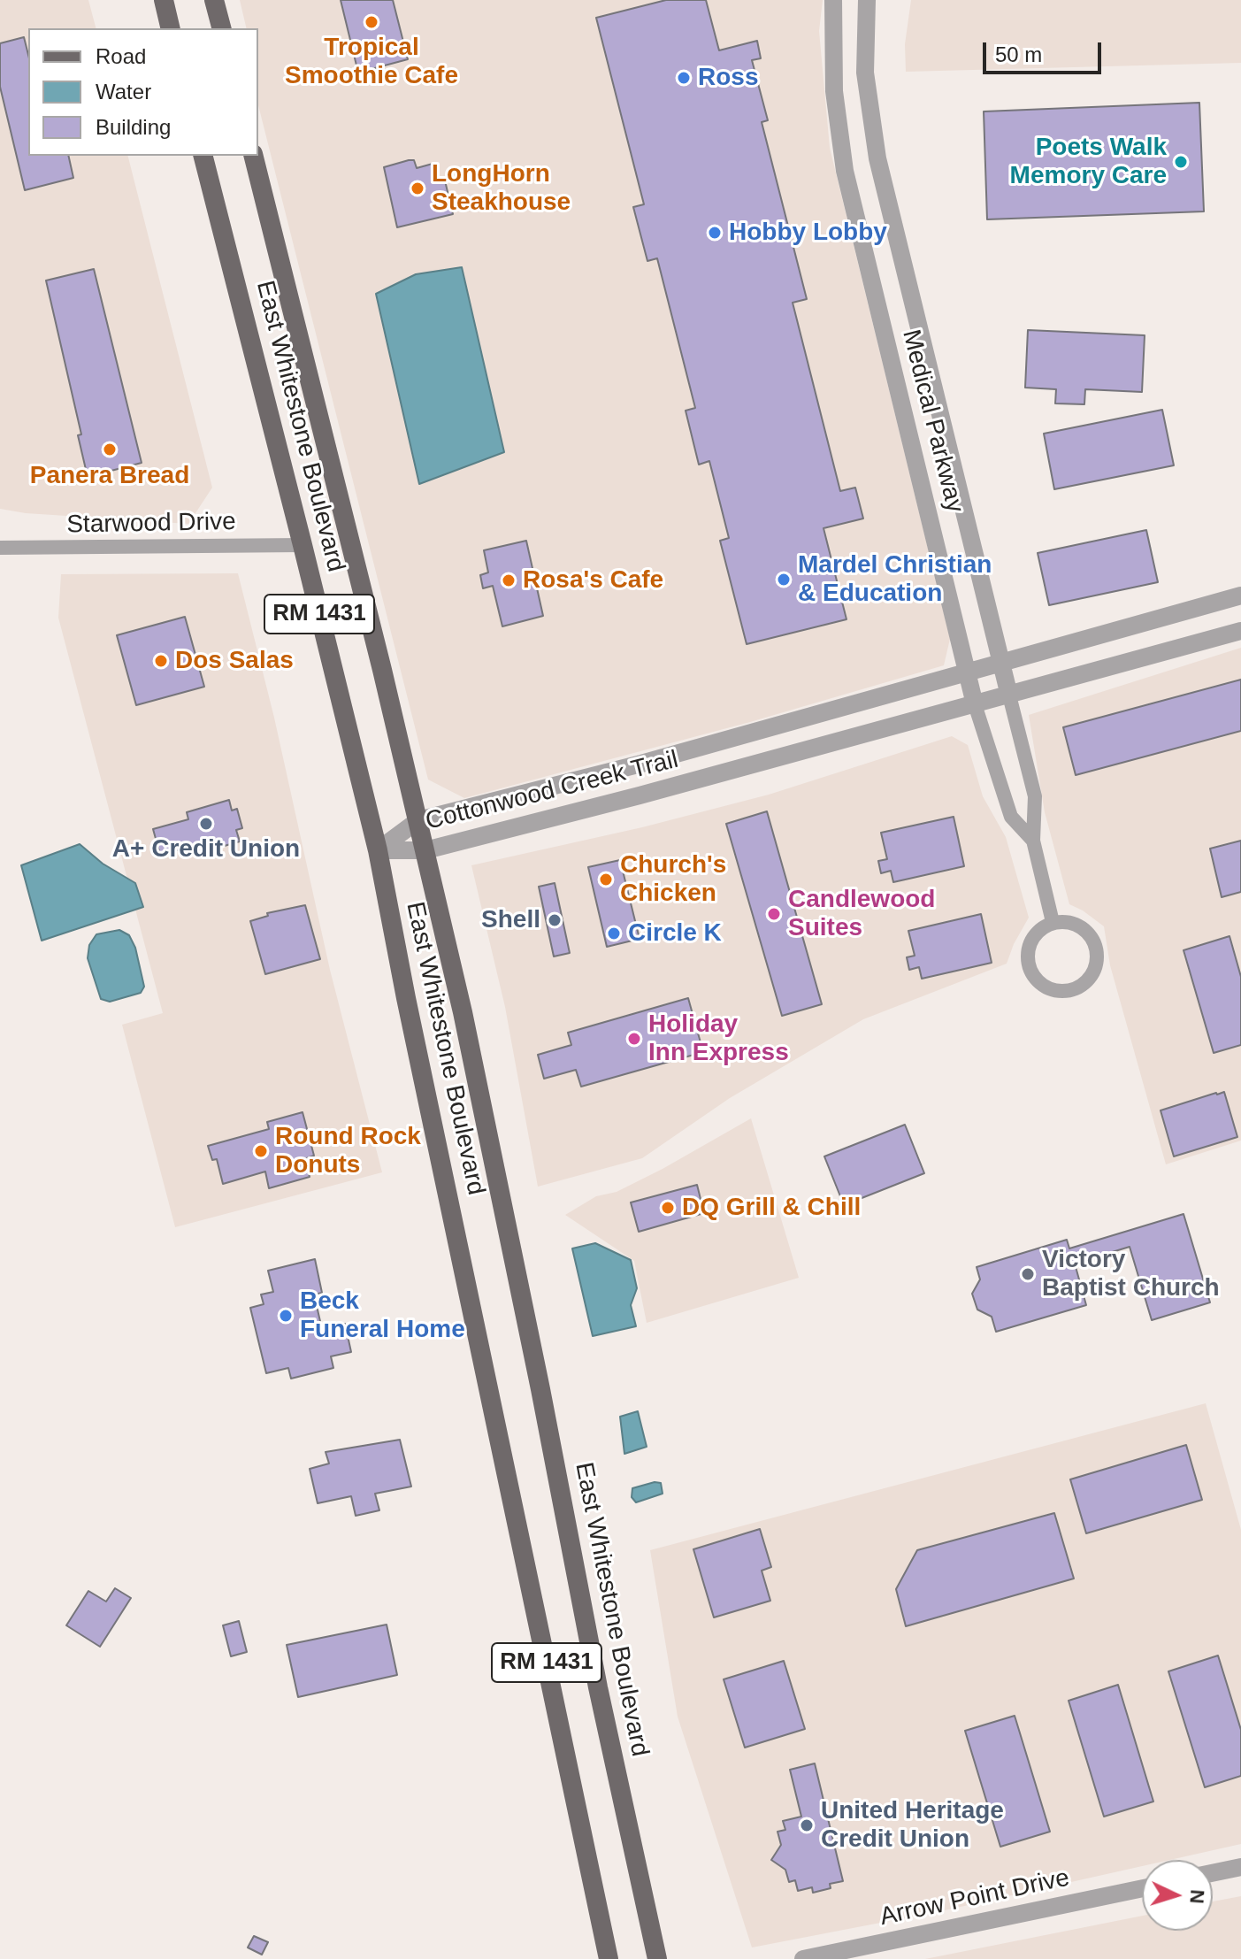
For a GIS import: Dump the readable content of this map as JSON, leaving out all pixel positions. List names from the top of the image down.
{
  "streets": {
    "main road": ["East Whitestone Boulevard", "RM 1431"],
    "street": [
      "Medical Parkway",
      "Starwood Drive",
      "Cottonwood Creek Trail",
      "Arrow Point Drive"
    ]
  },
  "crossings": [
    ["Medical Parkway", "Cottonwood Creek Trail"],
    ["East Whitestone Boulevard", "Starwood Drive"],
    ["East Whitestone Boulevard", "Cottonwood Creek Trail"]
  ],
  "places": [
    "Tropical Smoothie Cafe",
    "Ross",
    "Poets Walk Memory Care",
    "LongHorn Steakhouse",
    "Hobby Lobby",
    "Panera Bread",
    "Mardel Christian & Education",
    "Rosa's Cafe",
    "Dos Salas",
    "A+ Credit Union",
    "Church's Chicken",
    "Candlewood Suites",
    "Shell",
    "Circle K",
    "Holiday Inn Express",
    "Round Rock Donuts",
    "DQ Grill & Chill",
    "Victory Baptist Church",
    "Beck Funeral Home",
    "United Heritage Credit Union"
  ],
  "legend": ["Road", "Water", "Building"],
  "scale_bar": "50 m",
  "north": "right"
}
